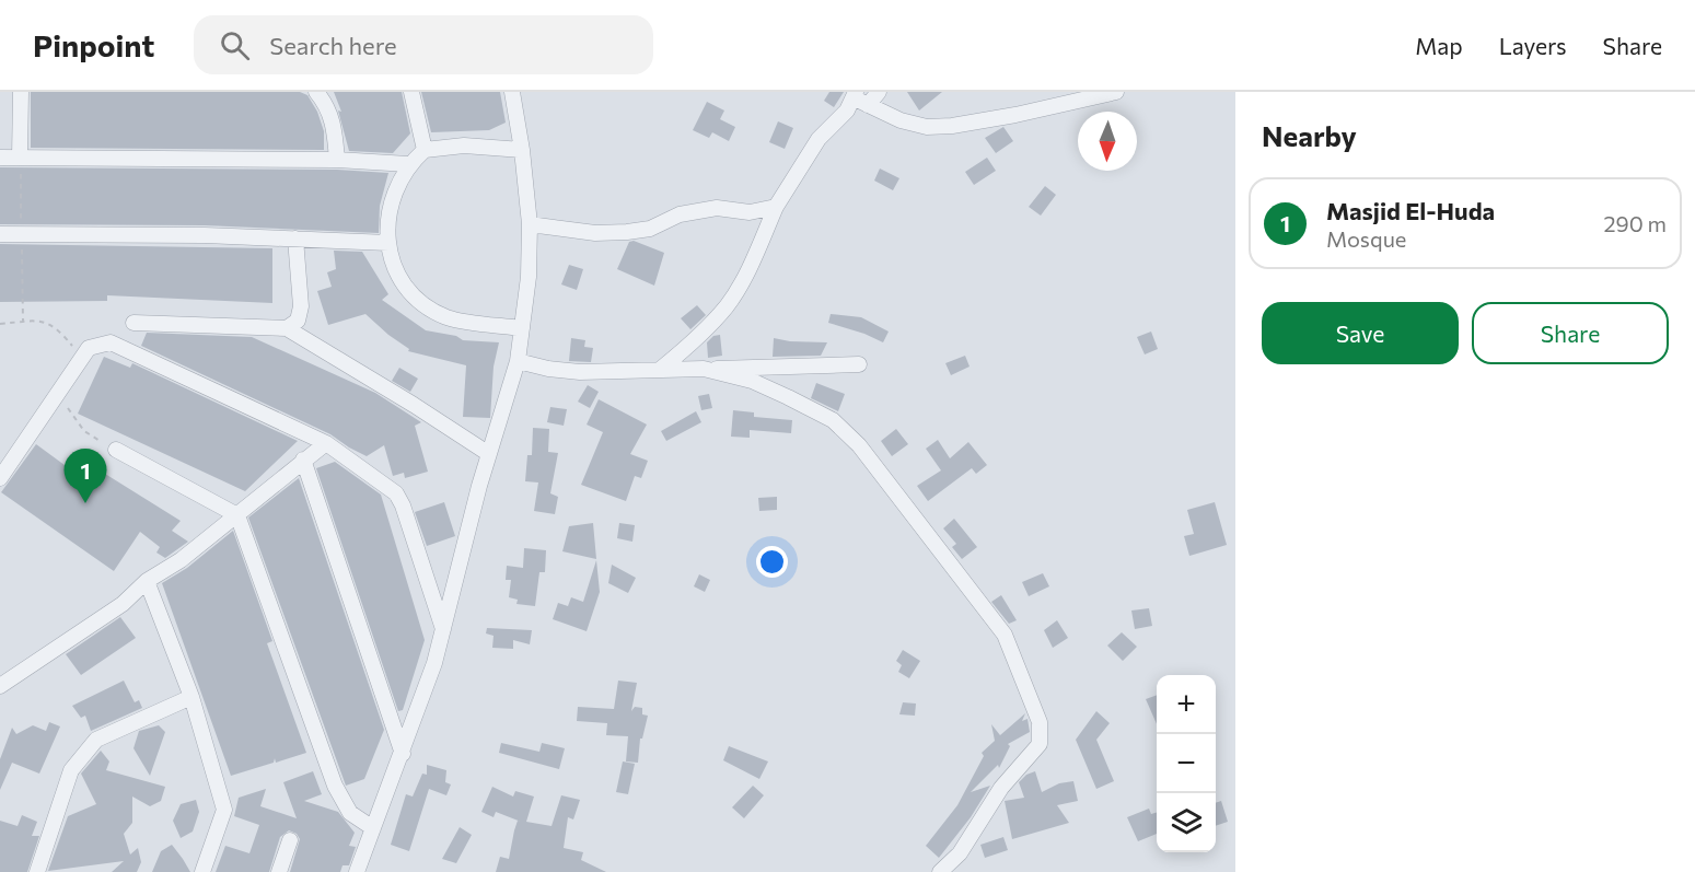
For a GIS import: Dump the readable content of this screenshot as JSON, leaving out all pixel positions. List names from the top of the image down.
{
  "north": "bottom",
  "page": {
    "header": "Pinpoint",
    "search": "Search here",
    "nav": ["Map", "Layers", "Share"],
    "heading": "Nearby",
    "list": [
      {
        "mark": "1",
        "name": "Masjid El-Huda",
        "note": "Mosque",
        "value": "290 m"
      }
    ],
    "buttons": ["Save", "Share"],
    "pins": "1",
    "map_buttons": ["+", "−"]
  }
}
